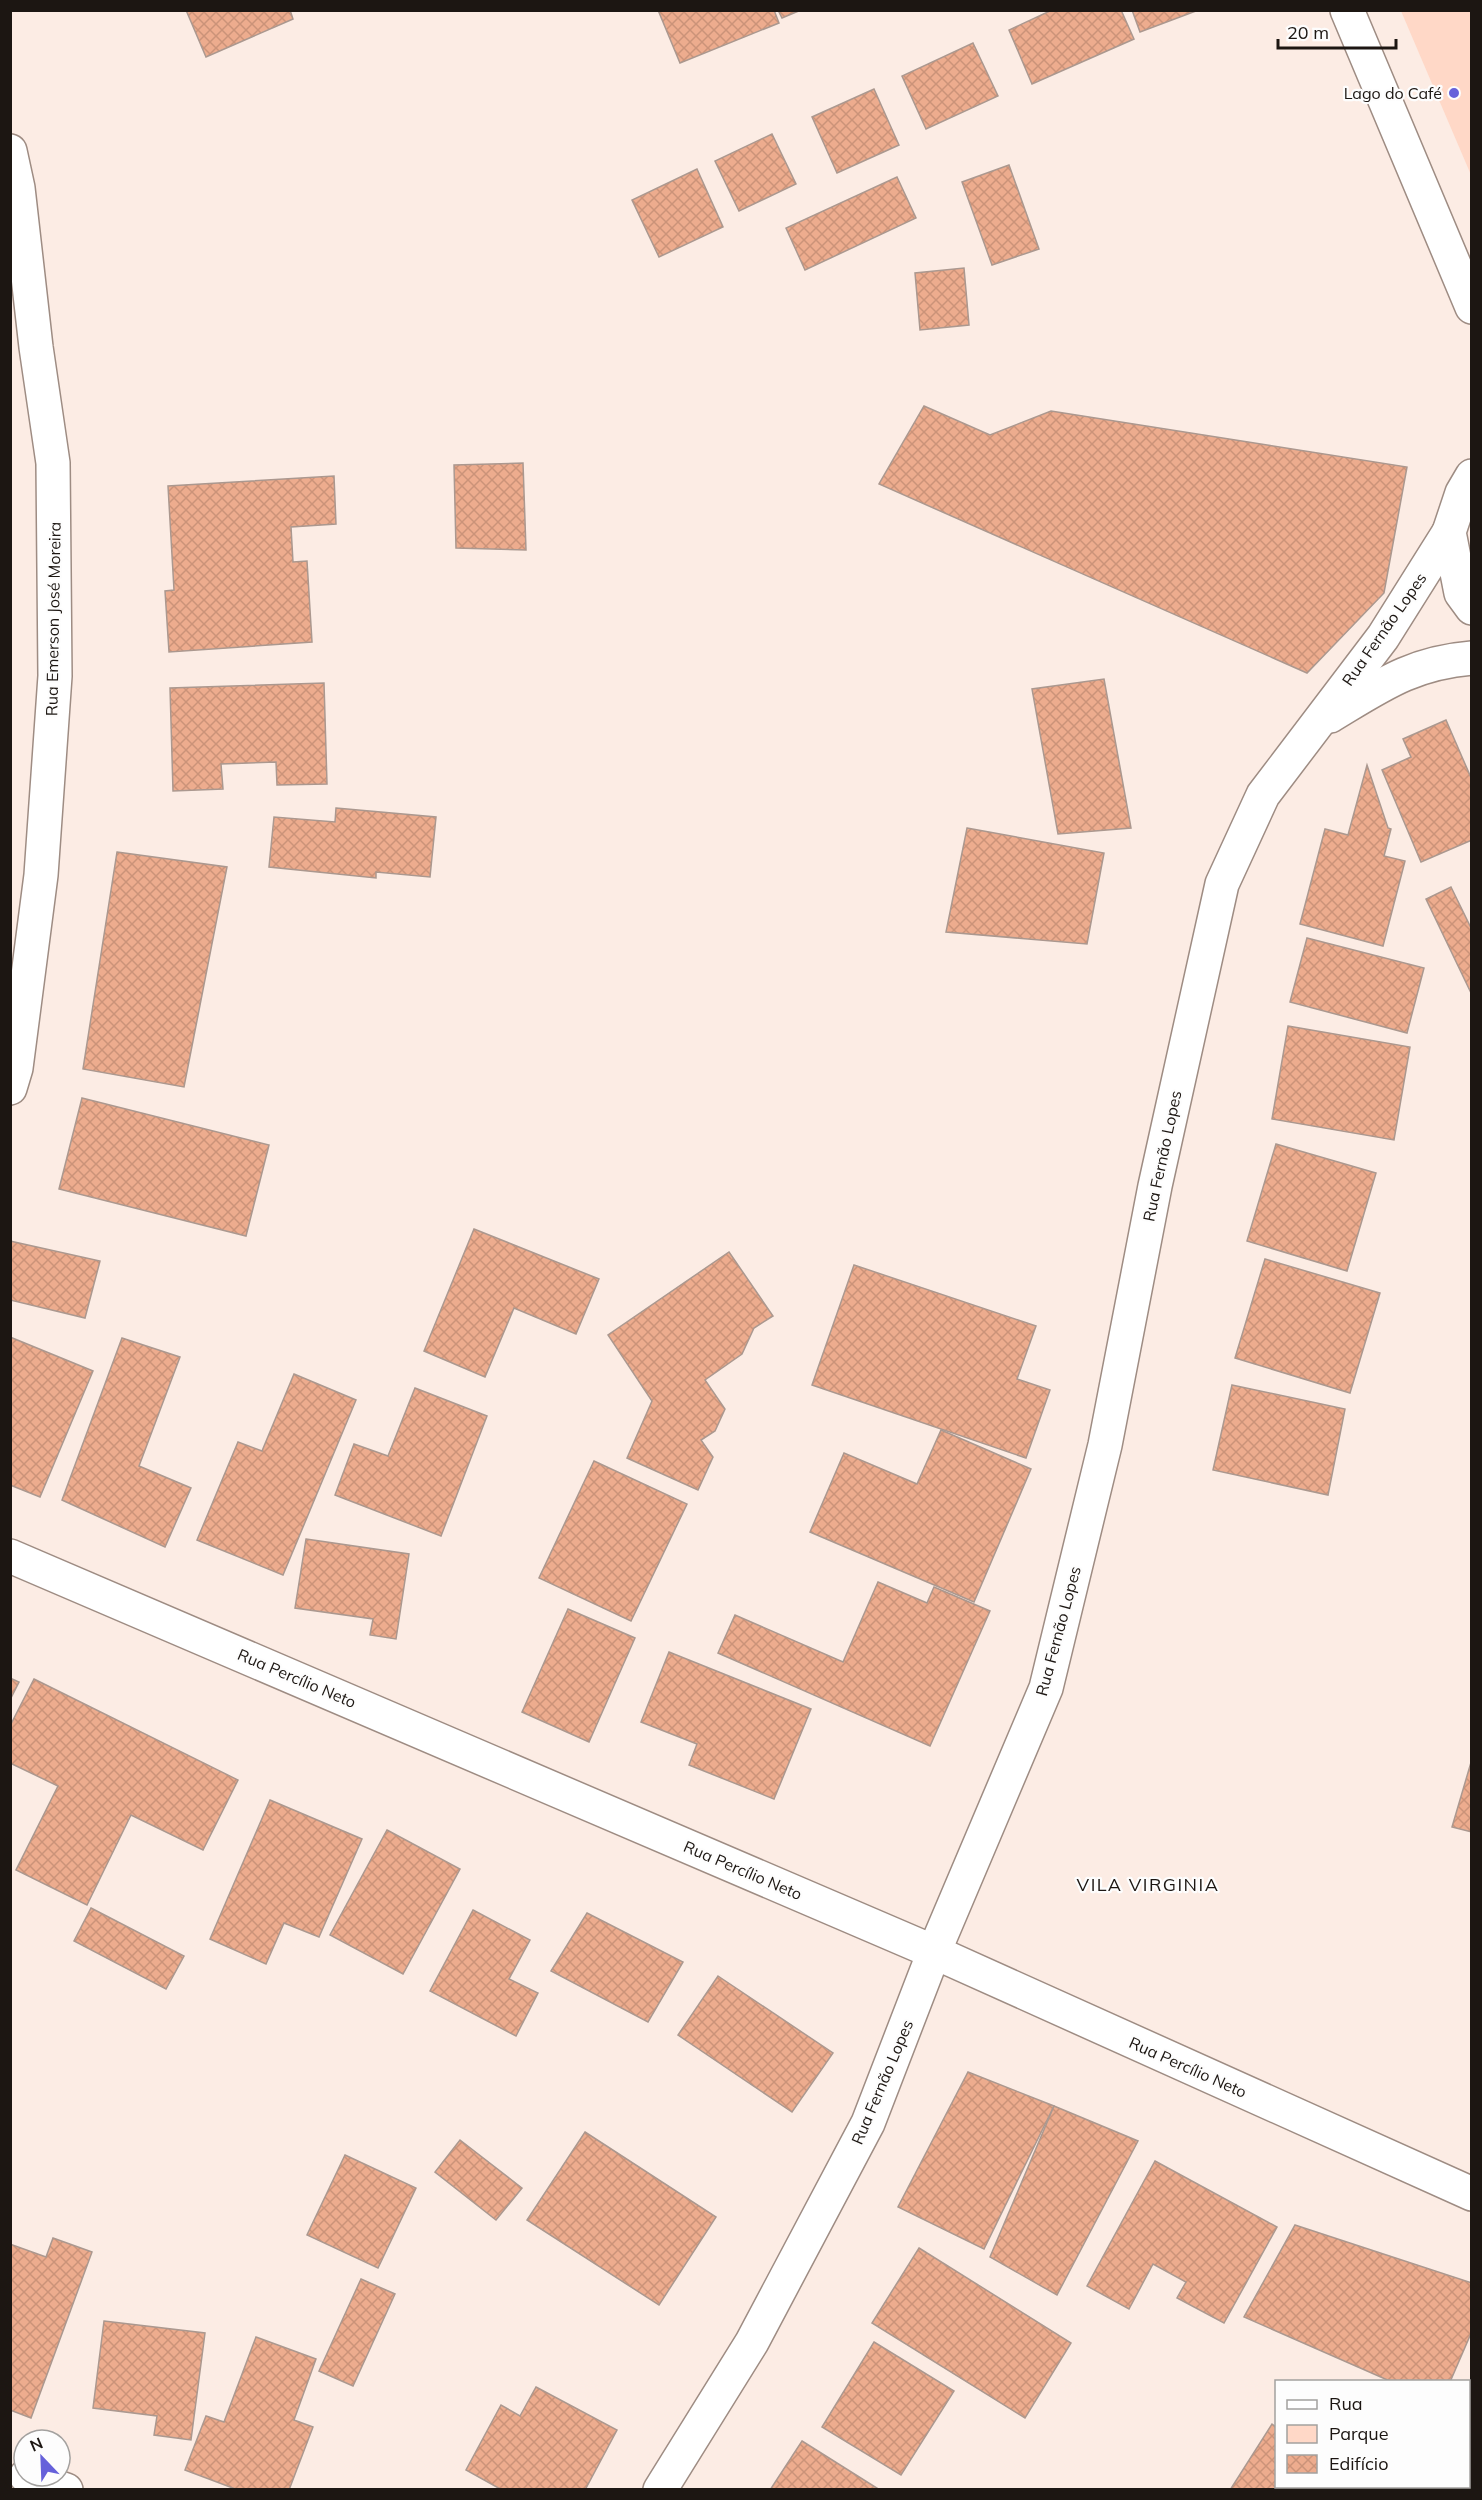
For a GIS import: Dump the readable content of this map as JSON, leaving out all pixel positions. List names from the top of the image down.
{
  "streets": {
    "street": ["Rua Emerson José Moreira", "Rua Fernão Lopes", "Rua Percílio Neto"]
  },
  "crossings": [
    ["Rua Fernão Lopes", "Rua Percílio Neto"]
  ],
  "districts": ["VILA VIRGINIA"],
  "places": ["Lago do Café"],
  "legend": ["Rua", "Parque", "Edifício"],
  "scale_bar": "20 m",
  "north": "top left"
}
